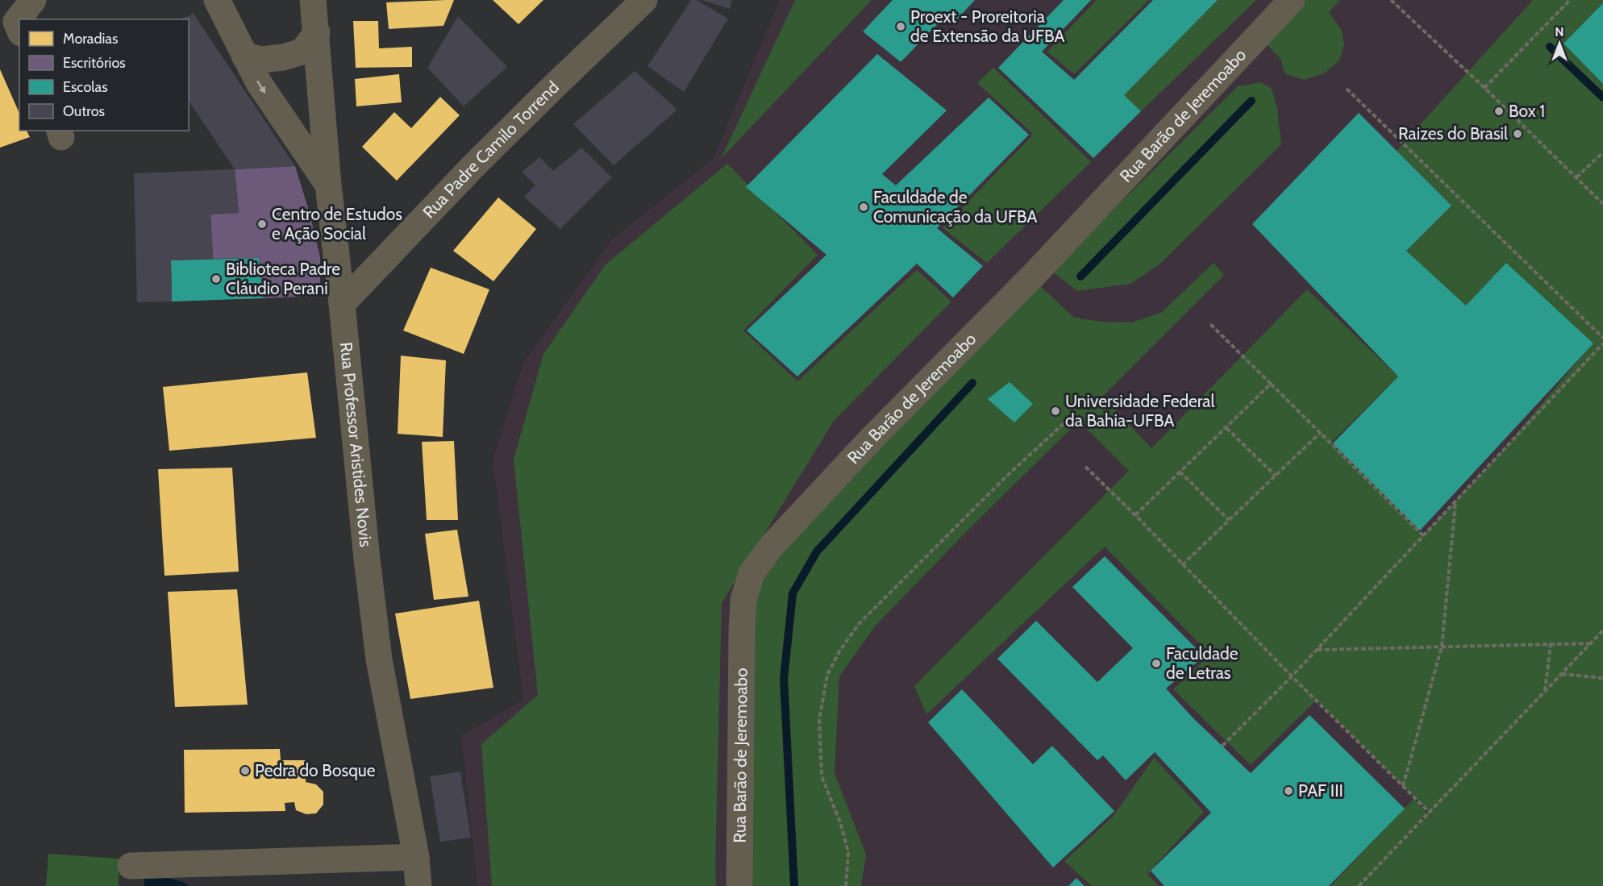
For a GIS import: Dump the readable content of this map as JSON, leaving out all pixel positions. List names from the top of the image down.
{
  "streets": {
    "street": ["Rua Barão de Jeremoabo", "Rua Padre Camilo Torrend", "Rua Professor Aristides Novis"]
  },
  "crossings": [
    ["Rua Padre Camilo Torrend", "Rua Professor Aristides Novis"]
  ],
  "places": [
    "Proext - Proreitoria de Extensão da UFBA",
    "Box 1",
    "Raizes do Brasil",
    "Faculdade de Comunicação da UFBA",
    "Centro de Estudos e Ação Social",
    "Biblioteca Padre Cláudio Perani",
    "Universidade Federal da Bahia-UFBA",
    "Faculdade de Letras",
    "Pedra do Bosque",
    "PAF III"
  ],
  "legend": [
    "Moradias",
    "Escritórios",
    "Escolas",
    "Outros"
  ],
  "north": "top"
}
